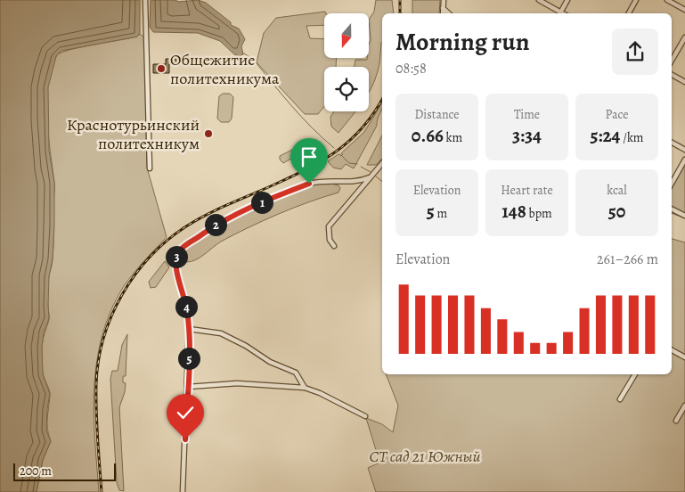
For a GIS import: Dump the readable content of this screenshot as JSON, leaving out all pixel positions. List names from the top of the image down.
{
  "parks": ["СТ сад 21 Южный"],
  "places": ["Общежитие политехникума", "Краснотурьинский политехникум"],
  "scale_bar": "200 m",
  "north": "bottom",
  "page": {
    "heading": ["Morning run", "08:58"],
    "stats": [
      ["Distance", "0.66 km"],
      ["Time", "3:34"],
      ["Pace", "5:24 /km"],
      ["Elevation", "5 m"],
      ["Heart rate", "148 bpm"],
      ["kcal", "50"]
    ],
    "pins": [
      "1",
      "2",
      "3",
      "4",
      "5"
    ],
    "chart": ["Elevation", "261–266 m"],
    "scale": "200 m"
  }
}
